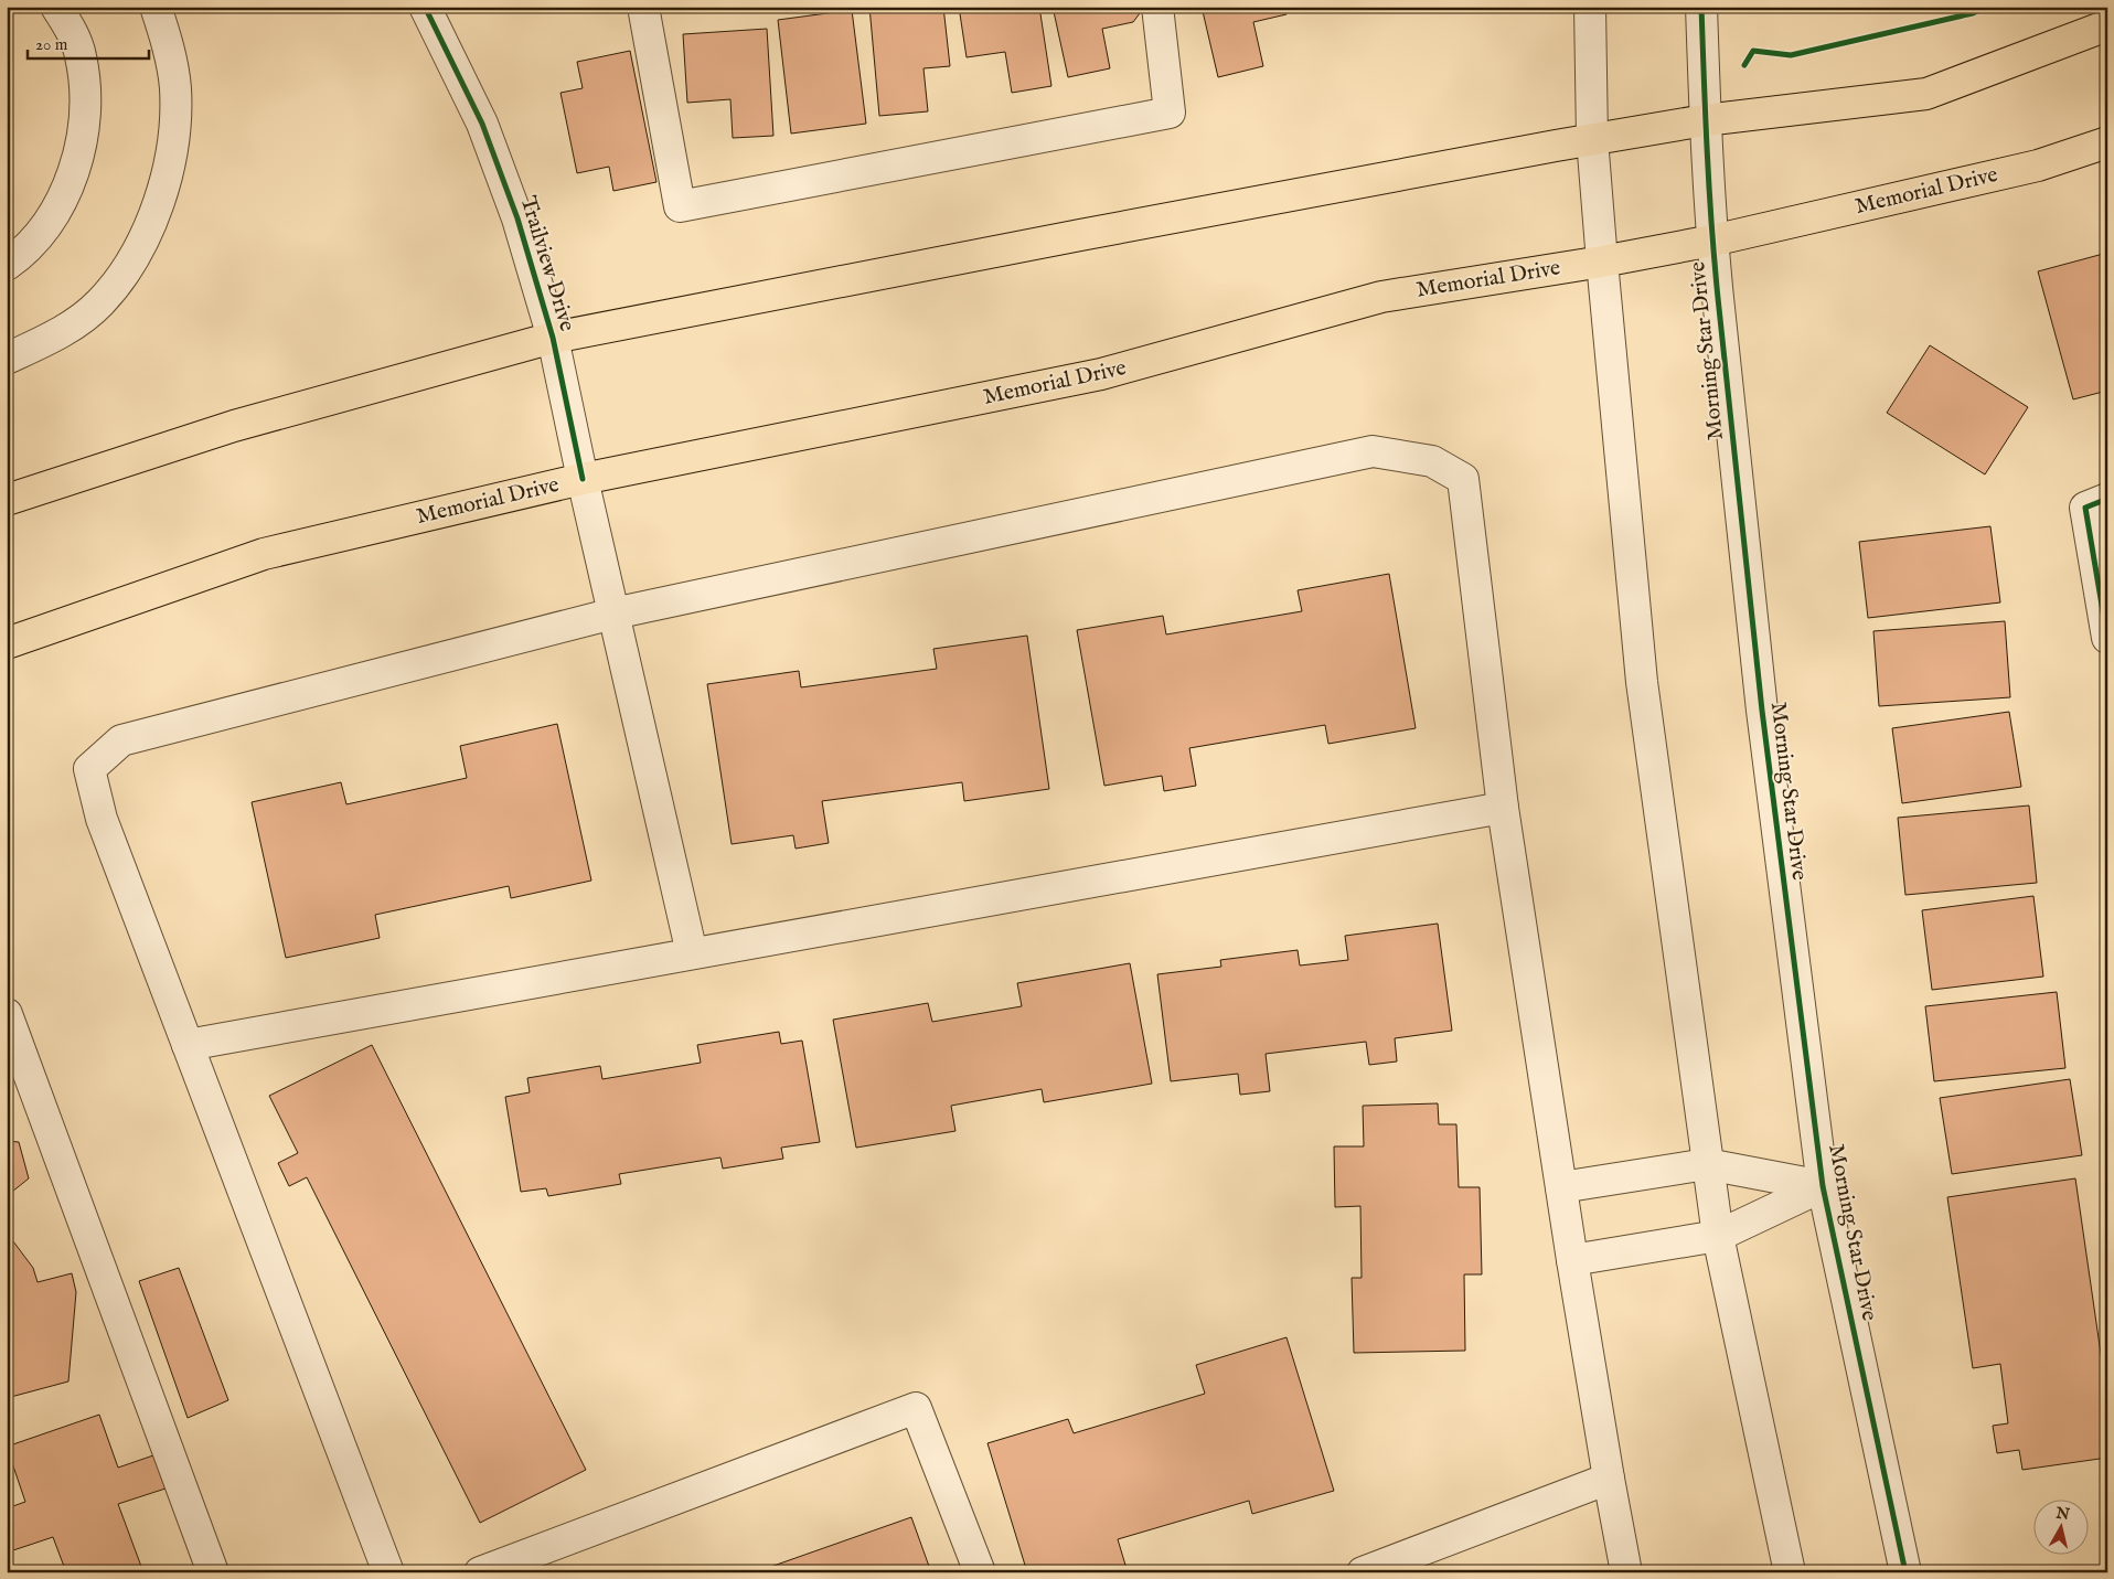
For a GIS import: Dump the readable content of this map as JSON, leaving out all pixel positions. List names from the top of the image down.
{
  "streets": {
    "main road": ["Memorial Drive"],
    "street": ["Trailview Drive", "Morning Star Drive"]
  },
  "crossings": [
    ["Memorial Drive", "Trailview Drive"],
    ["Memorial Drive", "Morning Star Drive"]
  ],
  "scale_bar": "20 m",
  "north": "top"
}
